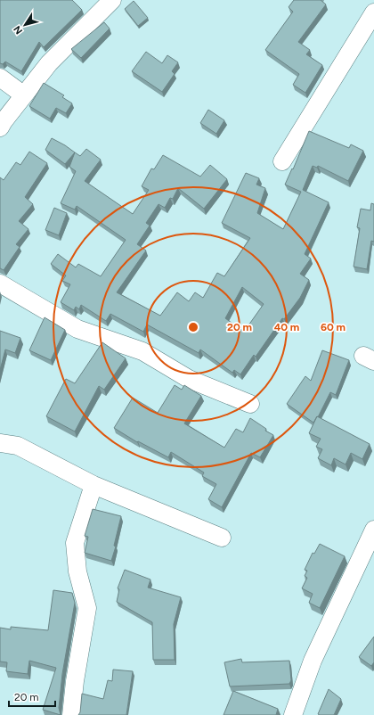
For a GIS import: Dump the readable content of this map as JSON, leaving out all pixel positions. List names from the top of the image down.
{
  "scale_bar": "20 m",
  "north": "bottom left",
  "rings": ["20 m", "40 m", "60 m"]
}
